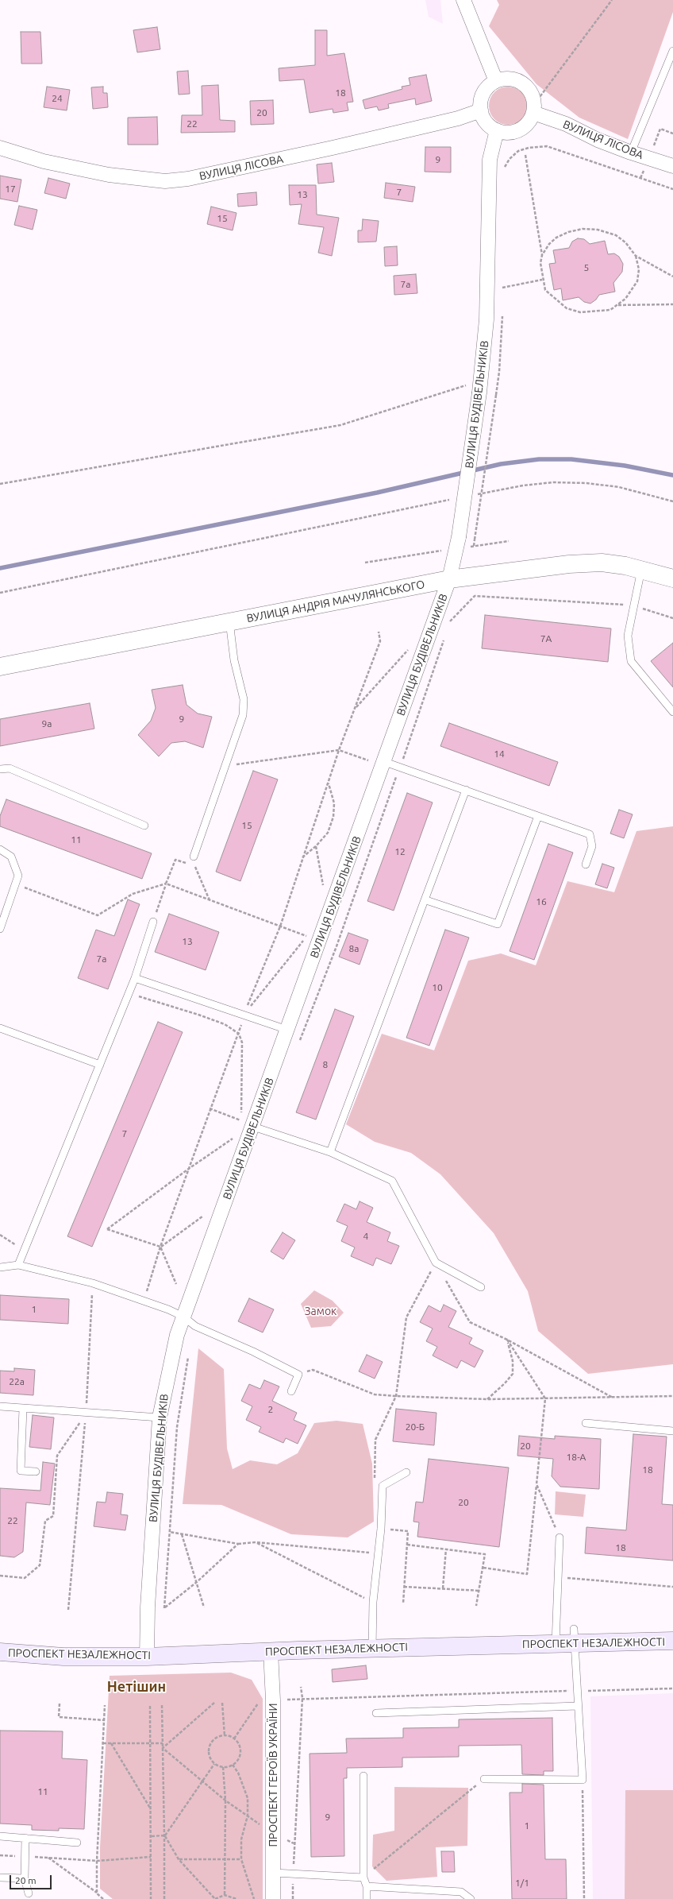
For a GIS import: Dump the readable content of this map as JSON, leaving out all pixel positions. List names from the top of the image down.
{
  "streets": {
    "main road": ["ПРОСПЕКТ НЕЗАЛЕЖНОСТІ"],
    "street": [
      "ВУЛИЦЯ ЛІСОВА",
      "ВУЛИЦЯ БУДІВЕЛЬНИКІВ",
      "ВУЛИЦЯ АНДРІЯ МАЧУЛЯНСЬКОГО",
      "ПРОСПЕКТ ГЕРОЇВ УКРАЇНИ"
    ]
  },
  "crossings": [
    ["ВУЛИЦЯ ЛІСОВА", "ВУЛИЦЯ БУДІВЕЛЬНИКІВ"],
    ["ВУЛИЦЯ БУДІВЕЛЬНИКІВ", "ВУЛИЦЯ АНДРІЯ МАЧУЛЯНСЬКОГО"],
    ["ВУЛИЦЯ БУДІВЕЛЬНИКІВ", "ПРОСПЕКТ НЕЗАЛЕЖНОСТІ"],
    ["ПРОСПЕКТ НЕЗАЛЕЖНОСТІ", "ПРОСПЕКТ ГЕРОЇВ УКРАЇНИ"]
  ],
  "districts": ["Нетішин"],
  "parks": ["Замок"],
  "house_numbers": [
    "18",
    "24",
    "20",
    "22",
    "9",
    "17",
    "7",
    "13",
    "15",
    "5",
    "7а",
    "7А",
    "9",
    "9а",
    "14",
    "15",
    "11",
    "12",
    "16",
    "13",
    "8а",
    "7а",
    "10",
    "8",
    "7",
    "4",
    "1",
    "22а",
    "2",
    "20-Б",
    "20",
    "18-А",
    "18",
    "20",
    "22",
    "18",
    "11",
    "9",
    "1",
    "1/1"
  ],
  "scale_bar": "20 m"
}
